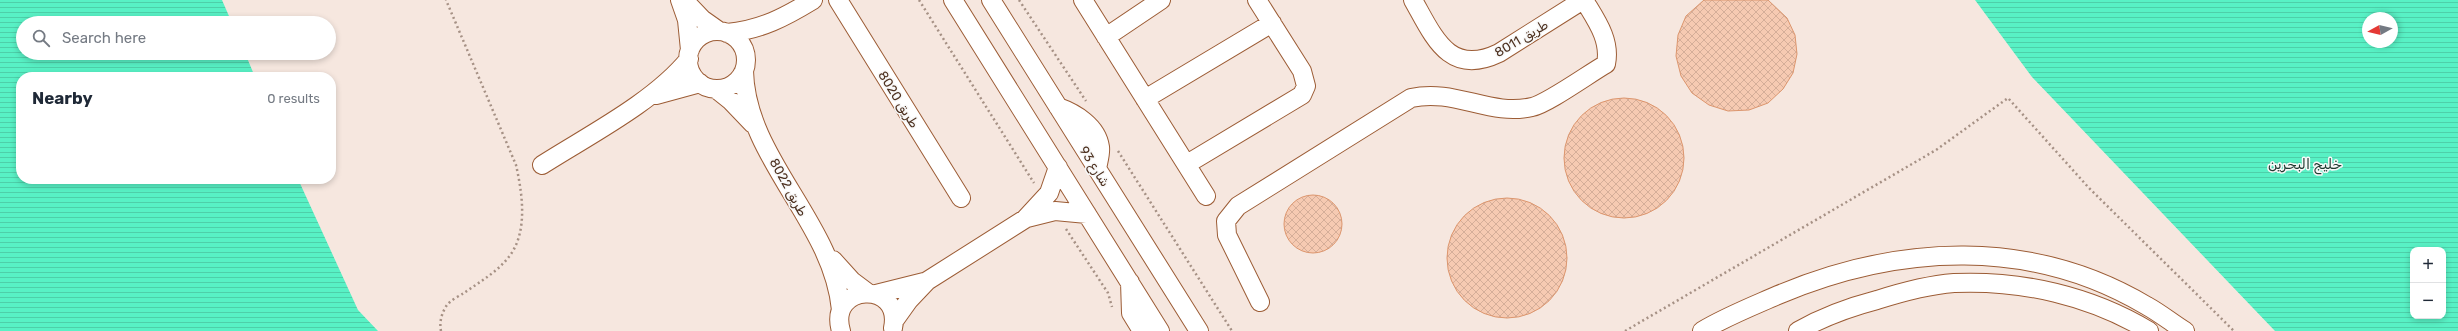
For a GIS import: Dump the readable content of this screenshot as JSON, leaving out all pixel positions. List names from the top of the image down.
{
  "streets": {
    "street": [
      "طريق 8011",
      "طريق 8020",
      "شارع 93",
      "طريق 8022"
    ]
  },
  "water": ["خليج البحرين"],
  "north": "left",
  "page": {
    "search": "Search here",
    "heading": ["Nearby", "0 results"],
    "map_buttons": ["+", "−"]
  }
}
